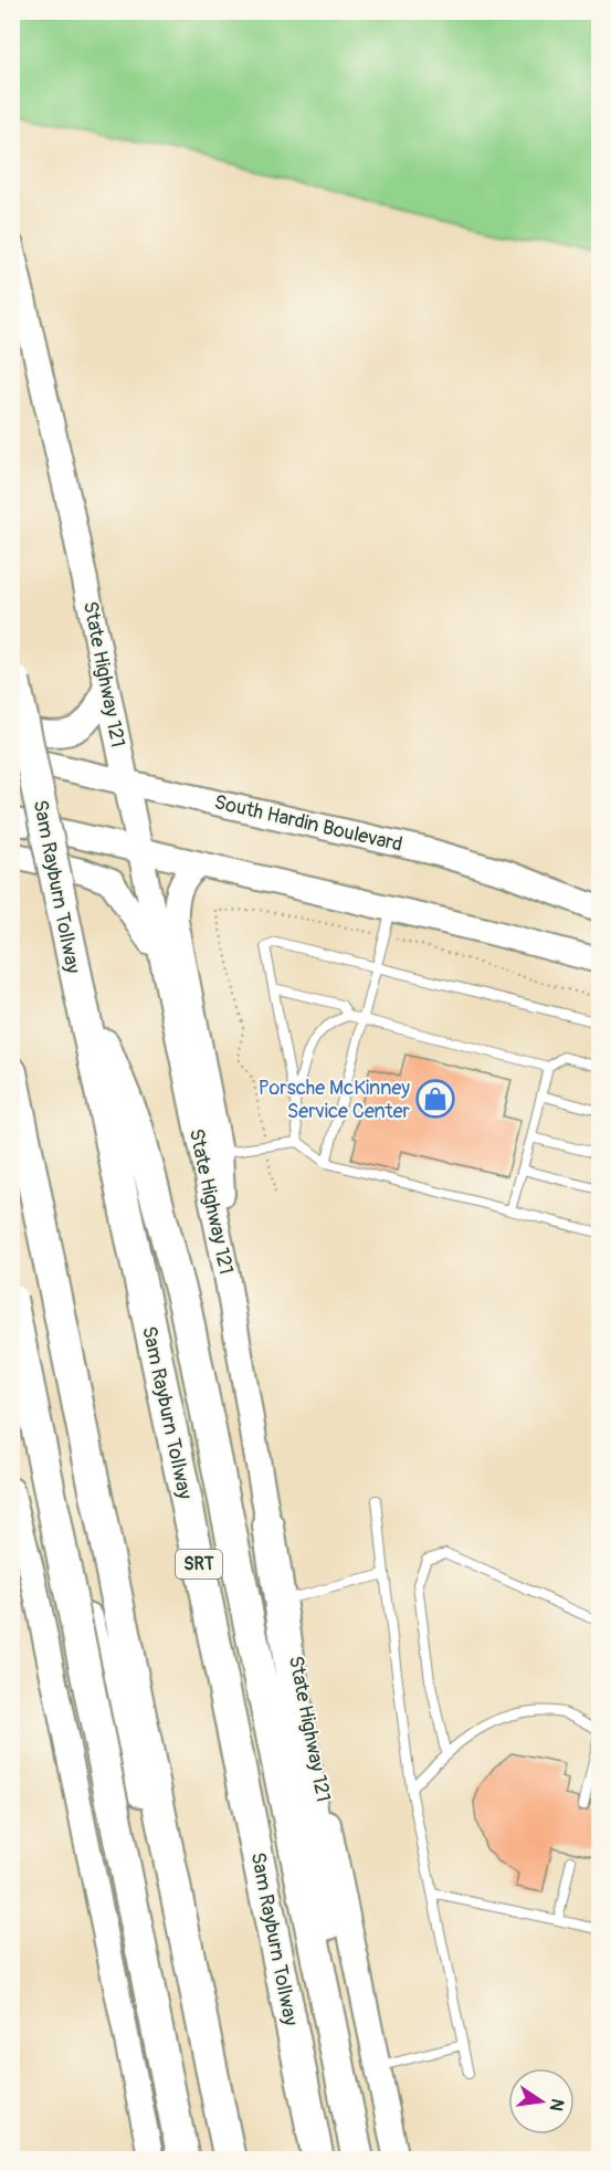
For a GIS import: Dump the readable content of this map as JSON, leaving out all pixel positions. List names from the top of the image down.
{
  "streets": {
    "highway": ["Sam Rayburn Tollway", "SRT"],
    "main road": ["State Highway 121", "South Hardin Boulevard"]
  },
  "crossings": [
    ["State Highway 121", "South Hardin Boulevard"]
  ],
  "places": {
    "shop": ["Porsche McKinney Service Center"]
  },
  "north": "right"
}
